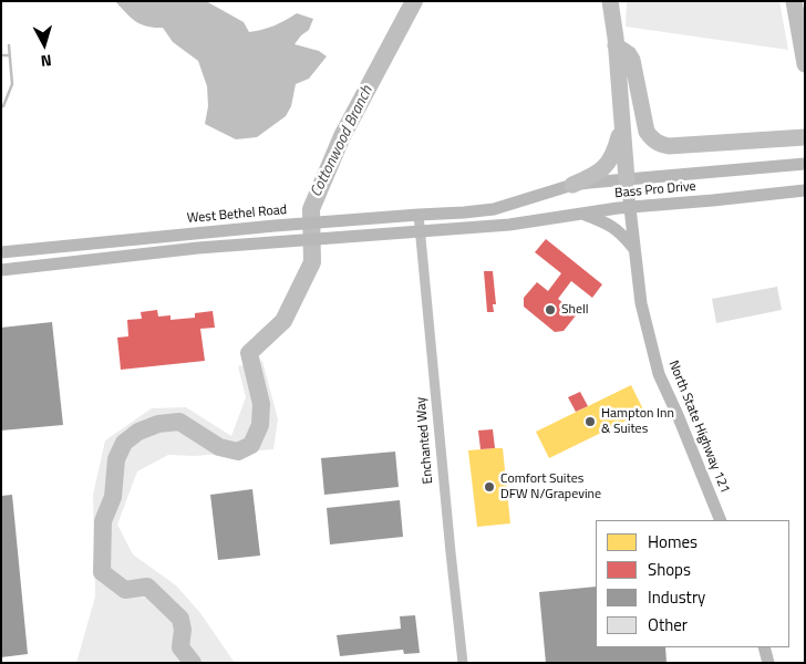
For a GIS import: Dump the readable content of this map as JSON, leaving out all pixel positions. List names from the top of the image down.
{
  "streets": {
    "main road": ["Bass Pro Drive", "West Bethel Road", "North State Highway 121"],
    "street": ["Enchanted Way"]
  },
  "crossings": [
    ["Bass Pro Drive", "West Bethel Road"],
    ["Bass Pro Drive", "North State Highway 121"],
    ["Bass Pro Drive", "Enchanted Way"],
    ["West Bethel Road", "Enchanted Way"]
  ],
  "water": ["Cottonwood Branch"],
  "places": ["Shell", "Hampton Inn & Suites", "Comfort Suites DFW N/Grapevine"],
  "legend": [
    "Homes",
    "Shops",
    "Industry",
    "Other"
  ],
  "north": "bottom"
}
